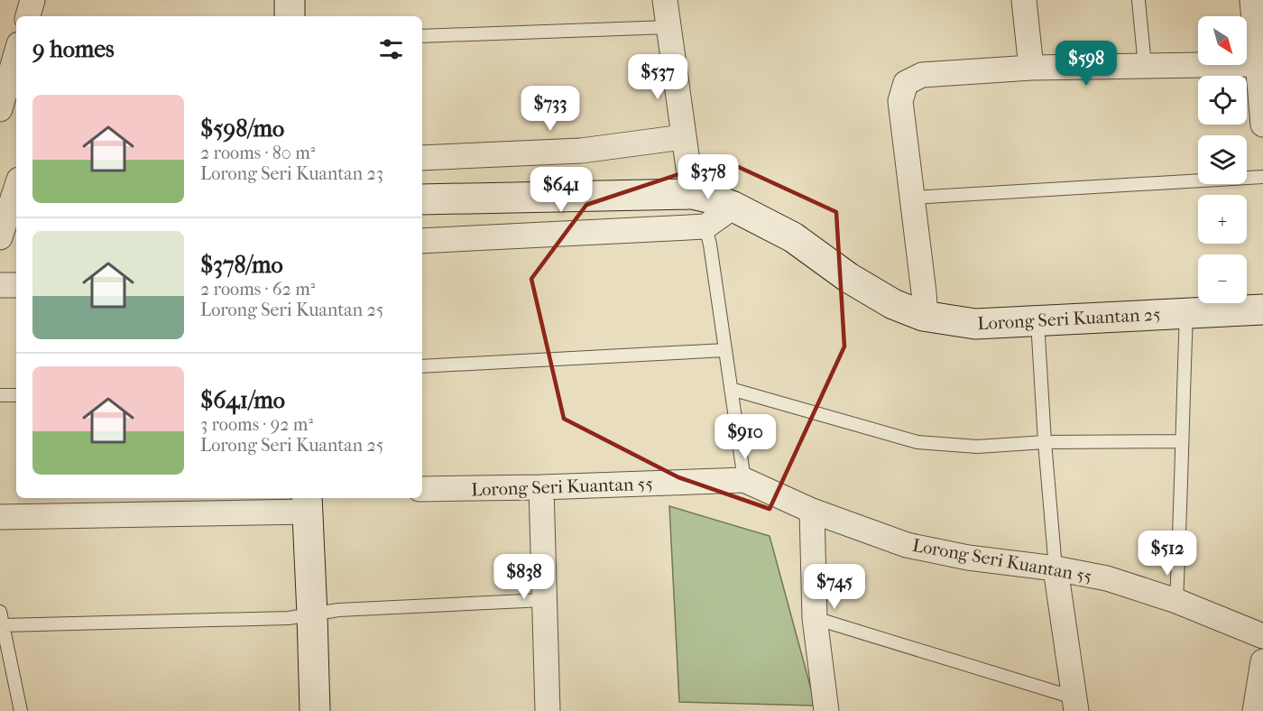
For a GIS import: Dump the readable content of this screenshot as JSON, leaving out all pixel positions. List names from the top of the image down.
{
  "streets": {
    "street": ["Lorong Seri Kuantan 25", "Lorong Seri Kuantan 55"]
  },
  "north": "bottom right",
  "page": {
    "map_buttons": ["+", "−"],
    "heading": "9 homes",
    "price": [
      "$598",
      "$537",
      "$733",
      "$378",
      "$641",
      "$910",
      "$512",
      "$838",
      "$745"
    ],
    "list": [
      {
        "name": "$598/mo",
        "note": "2 rooms · 80 m² · Lorong Seri Kuantan 23"
      },
      {
        "name": "$378/mo",
        "note": "2 rooms · 62 m² · Lorong Seri Kuantan 25"
      },
      {
        "name": "$641/mo",
        "note": "3 rooms · 92 m² · Lorong Seri Kuantan 25"
      }
    ]
  }
}
